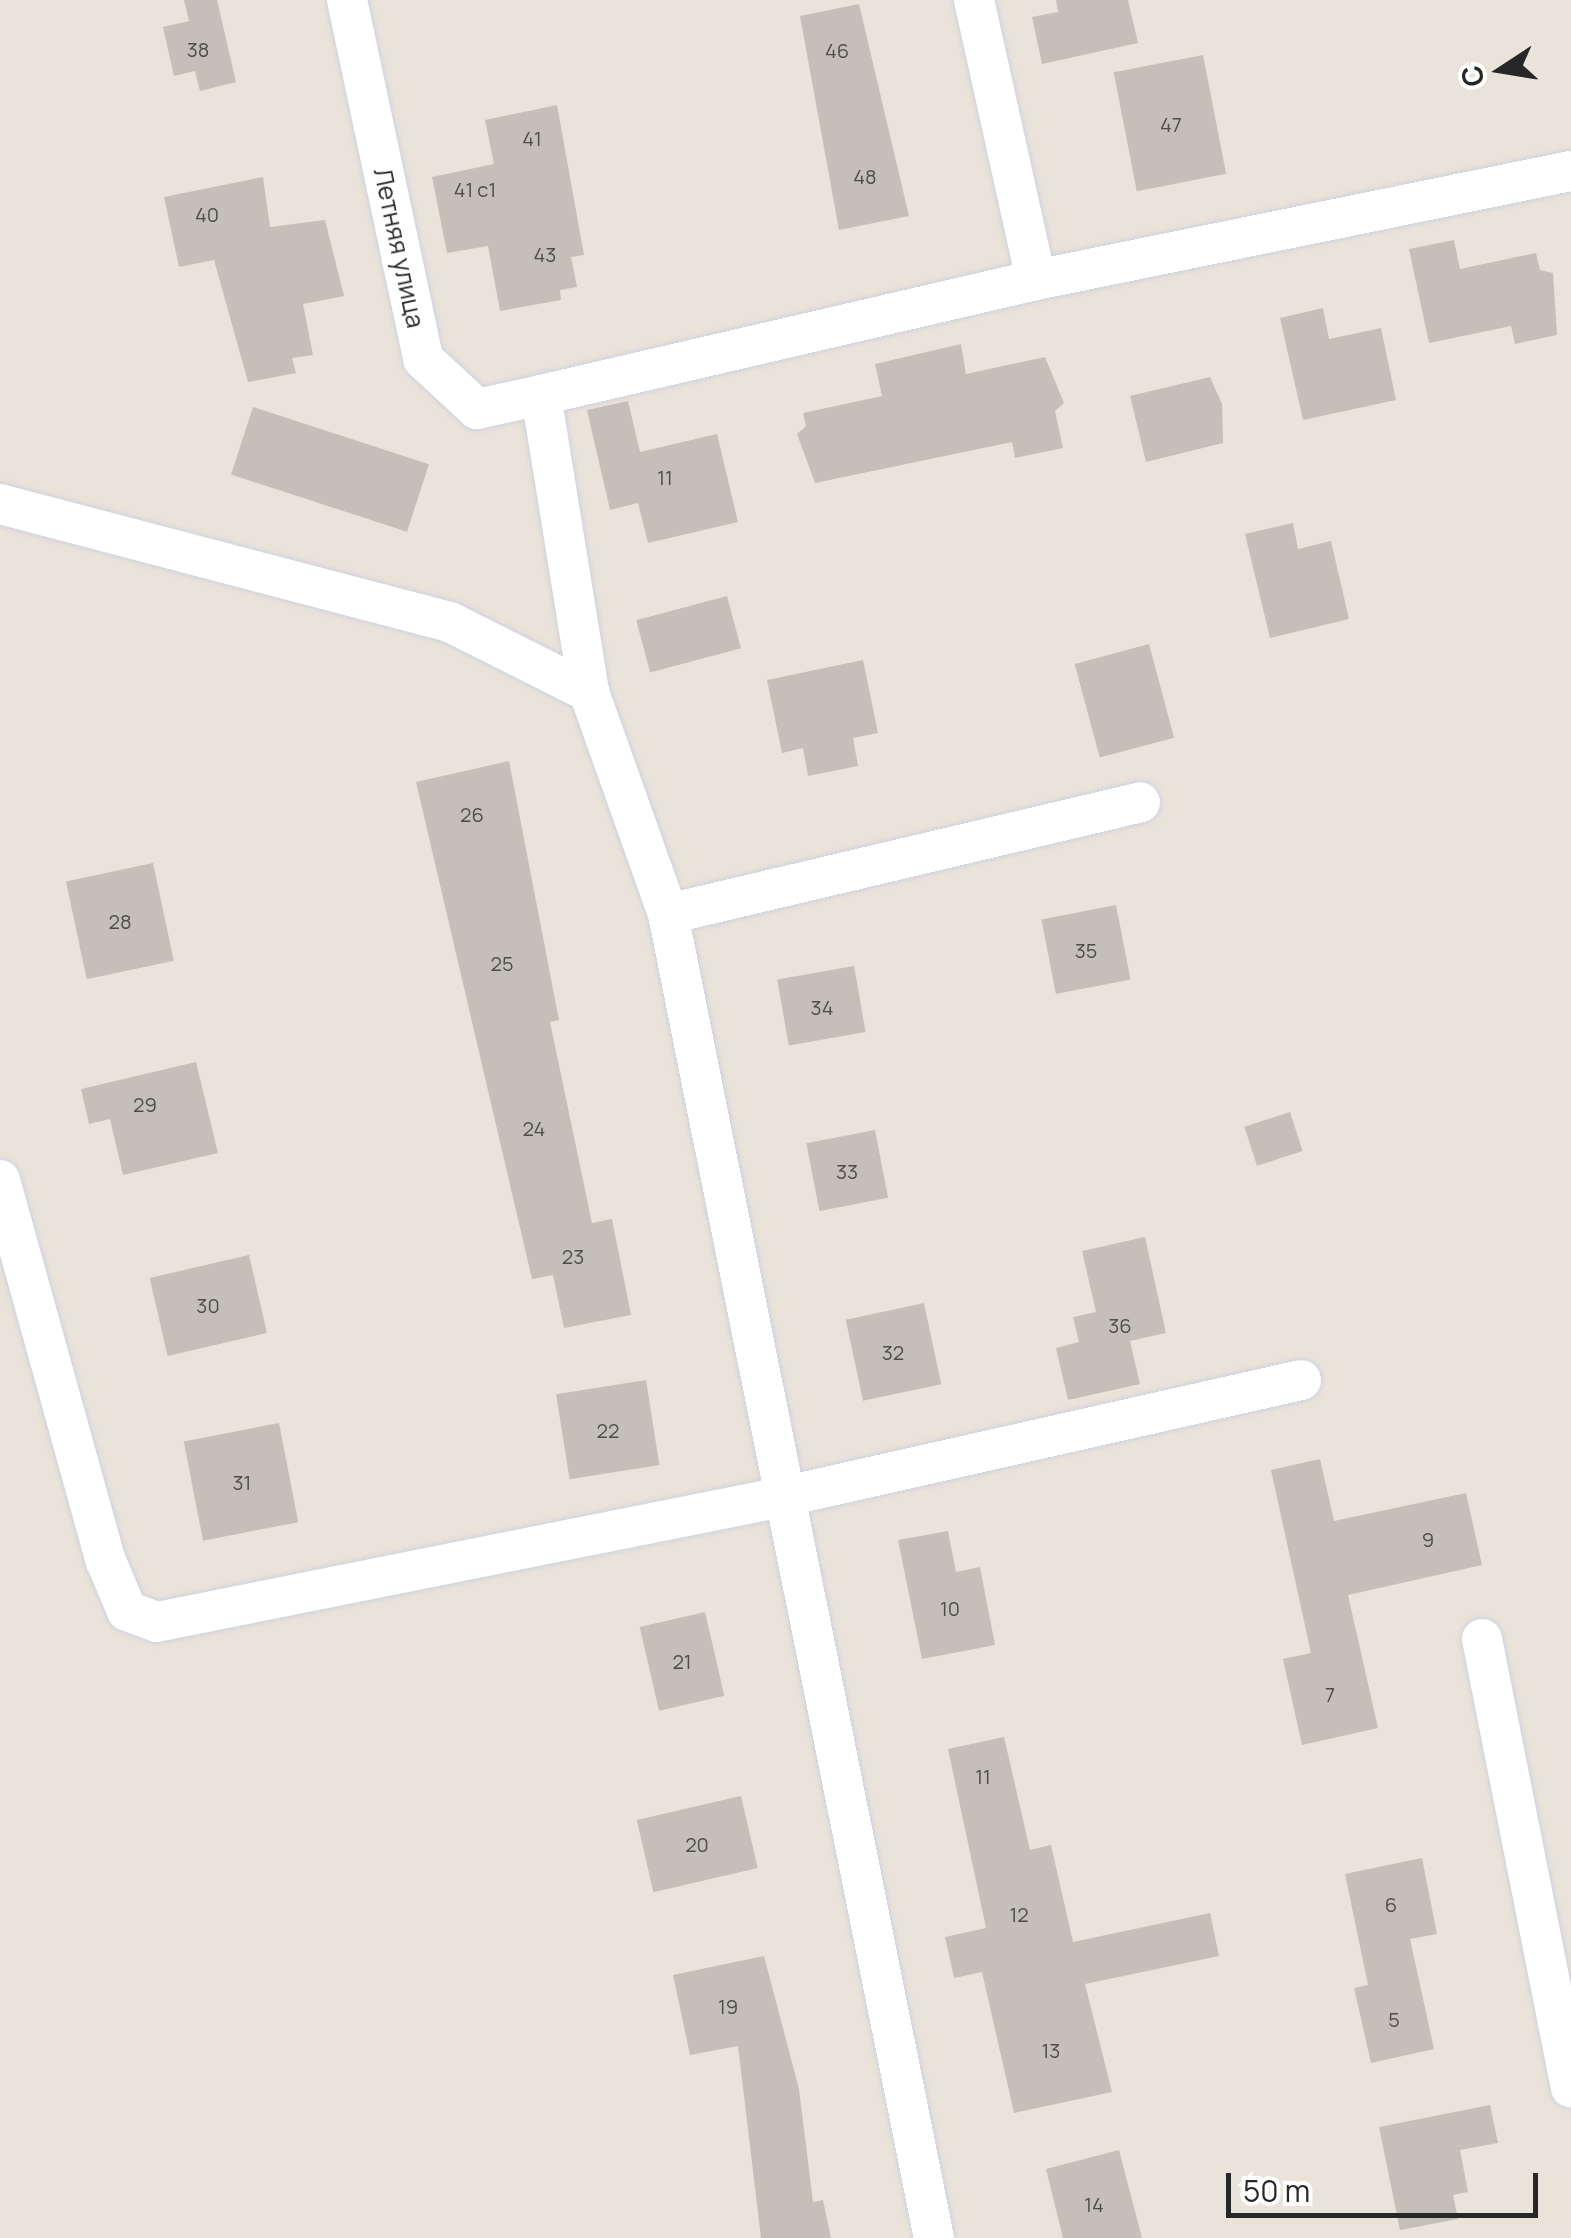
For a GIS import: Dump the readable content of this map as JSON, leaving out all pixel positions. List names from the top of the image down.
{
  "streets": {
    "street": ["Летняя улица"]
  },
  "house_numbers": [
    "38",
    "46",
    "47",
    "41",
    "48",
    "41 с1",
    "40",
    "43",
    "11",
    "26",
    "28",
    "35",
    "25",
    "34",
    "29",
    "24",
    "33",
    "23",
    "30",
    "36",
    "32",
    "22",
    "31",
    "9",
    "10",
    "21",
    "7",
    "11",
    "20",
    "6",
    "12",
    "19",
    "5",
    "13",
    "14"
  ],
  "scale_bar": "50 m",
  "north": "left"
}
